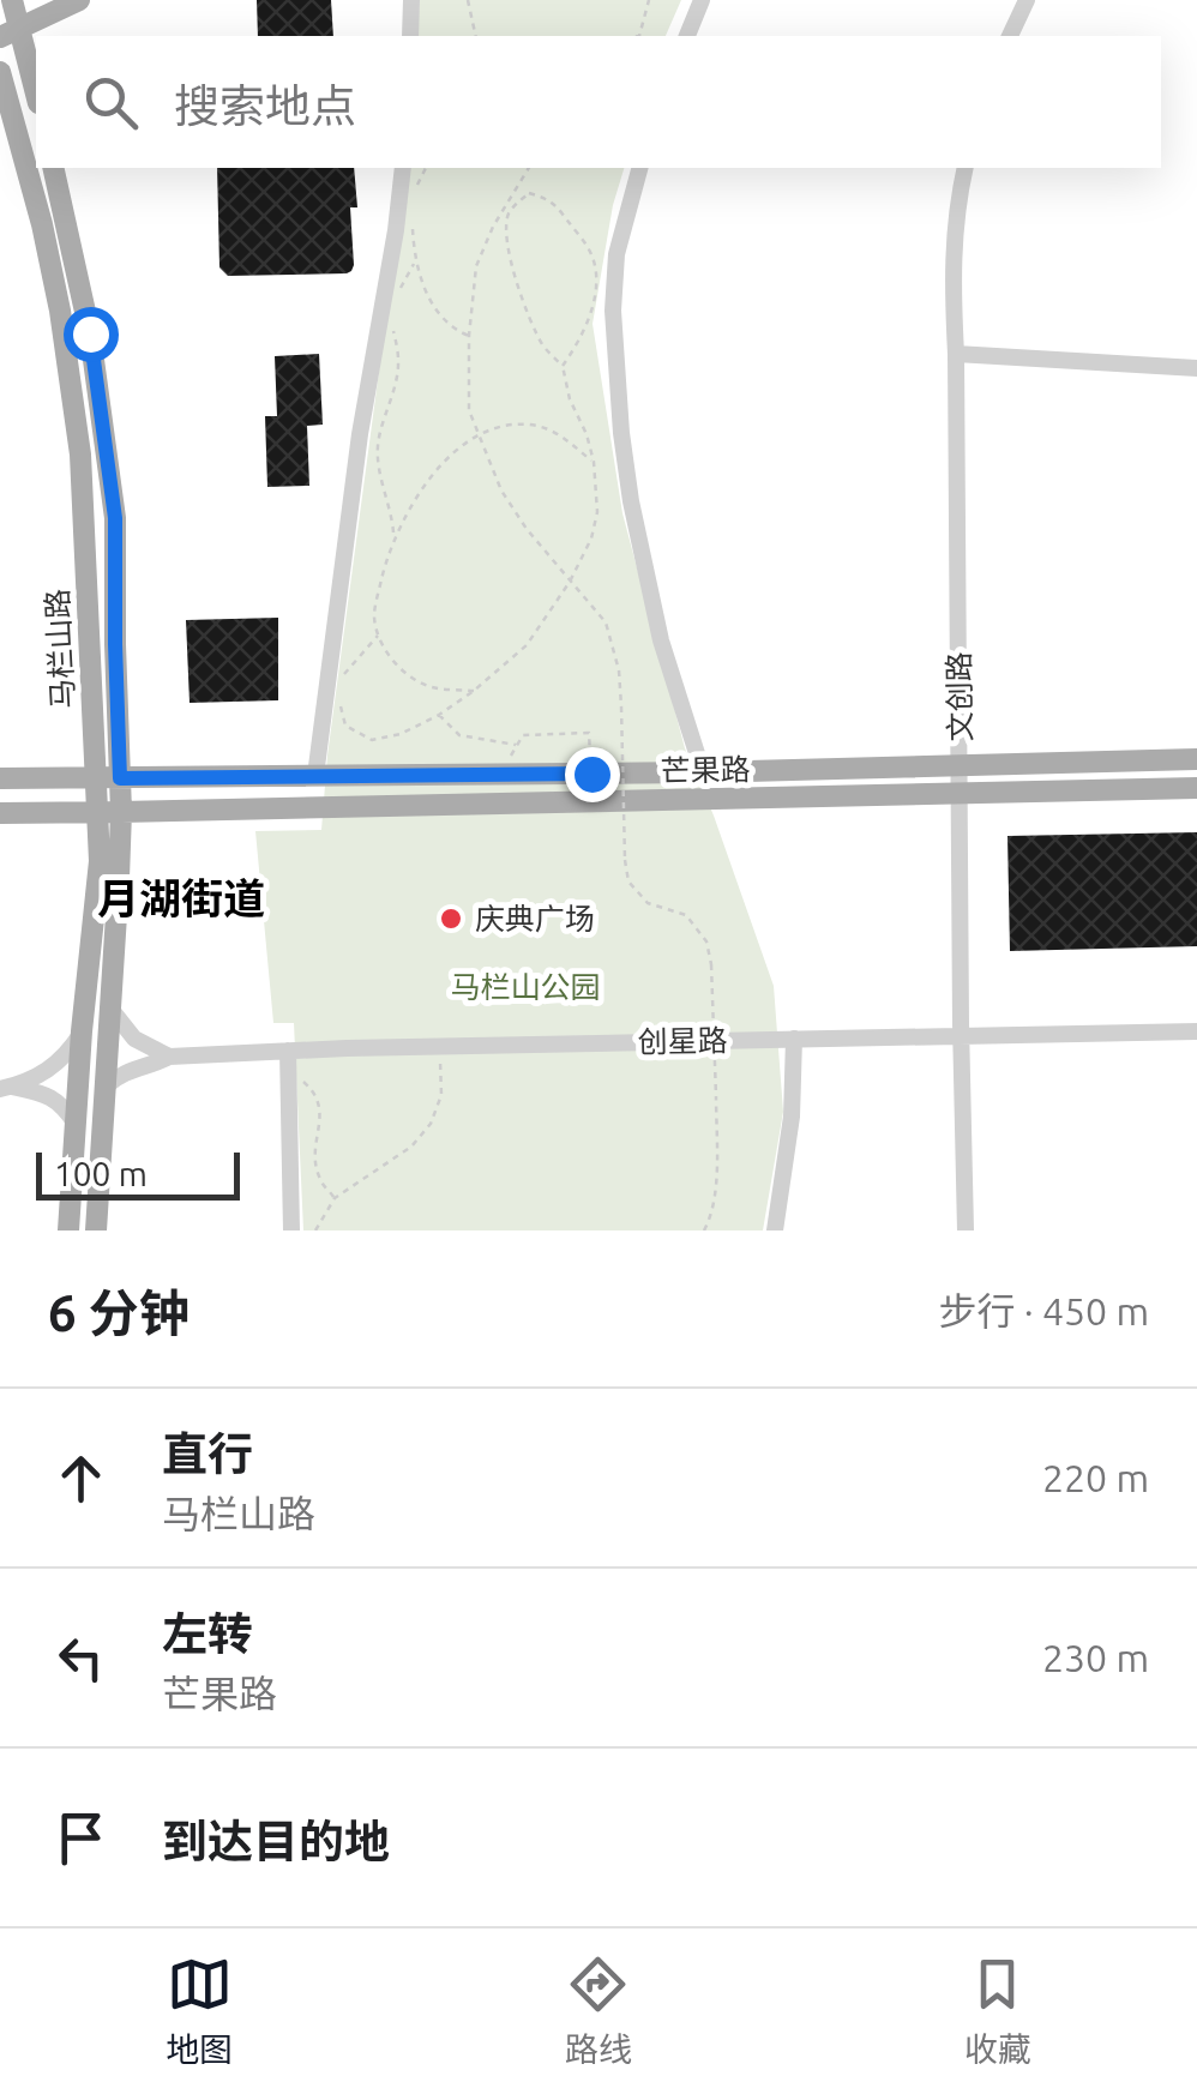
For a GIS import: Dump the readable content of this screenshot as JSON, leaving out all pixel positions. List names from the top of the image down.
{
  "streets": {
    "main road": ["马栏山路", "芒果路"],
    "street": ["文创路", "创星路"]
  },
  "crossings": [
    ["马栏山路", "芒果路"],
    ["文创路", "芒果路"],
    ["文创路", "创星路"]
  ],
  "districts": ["月湖街道"],
  "parks": ["马栏山公园"],
  "places": ["庆典广场"],
  "scale_bar": "100 m",
  "page": {
    "search": "搜索地点",
    "scale": "100 m",
    "heading": ["6 分钟", "步行 · 450 m"],
    "list": [
      ["直行", "马栏山路", "220 m"],
      ["左转", "芒果路", "230 m"],
      "到达目的地"
    ],
    "nav": ["地图", "路线", "收藏"]
  }
}
